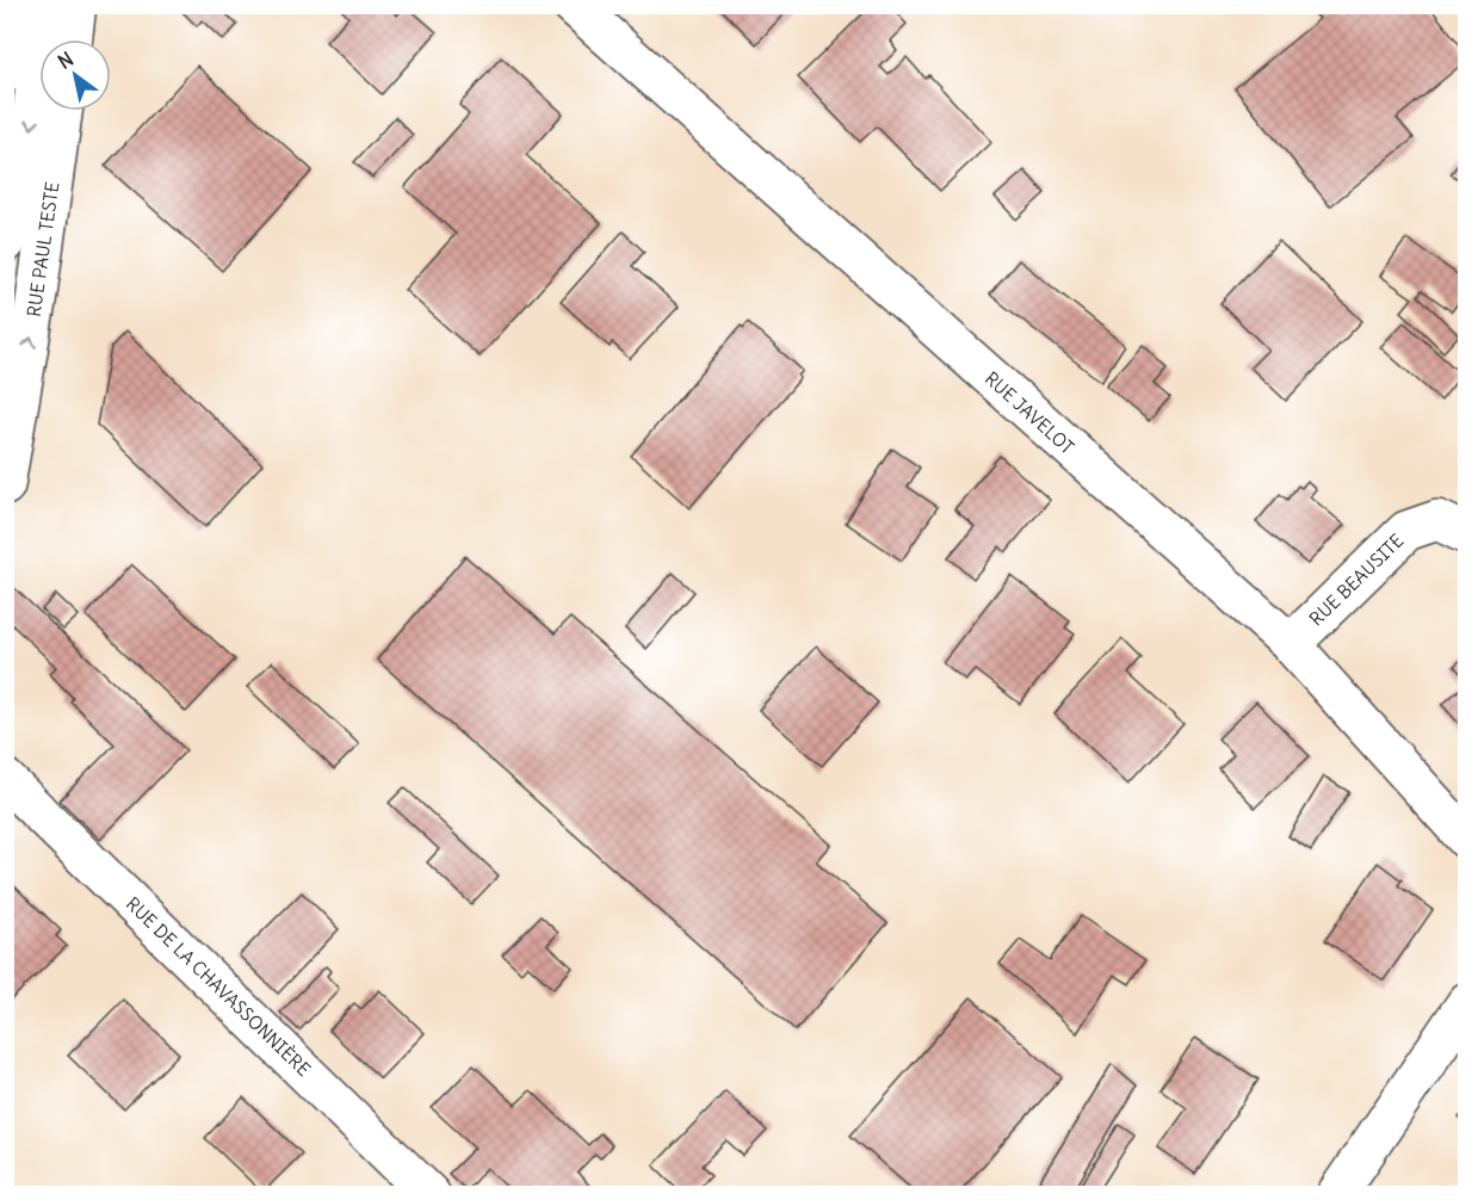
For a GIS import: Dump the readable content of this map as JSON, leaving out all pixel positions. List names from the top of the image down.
{
  "streets": {
    "street": [
      "RUE PAUL TESTE",
      "RUE JAVELOT",
      "RUE BEAUSITE",
      "RUE DE LA CHAVASSONNIÈRE"
    ]
  },
  "crossings": [
    ["RUE JAVELOT", "RUE BEAUSITE"]
  ],
  "north": "top left"
}
